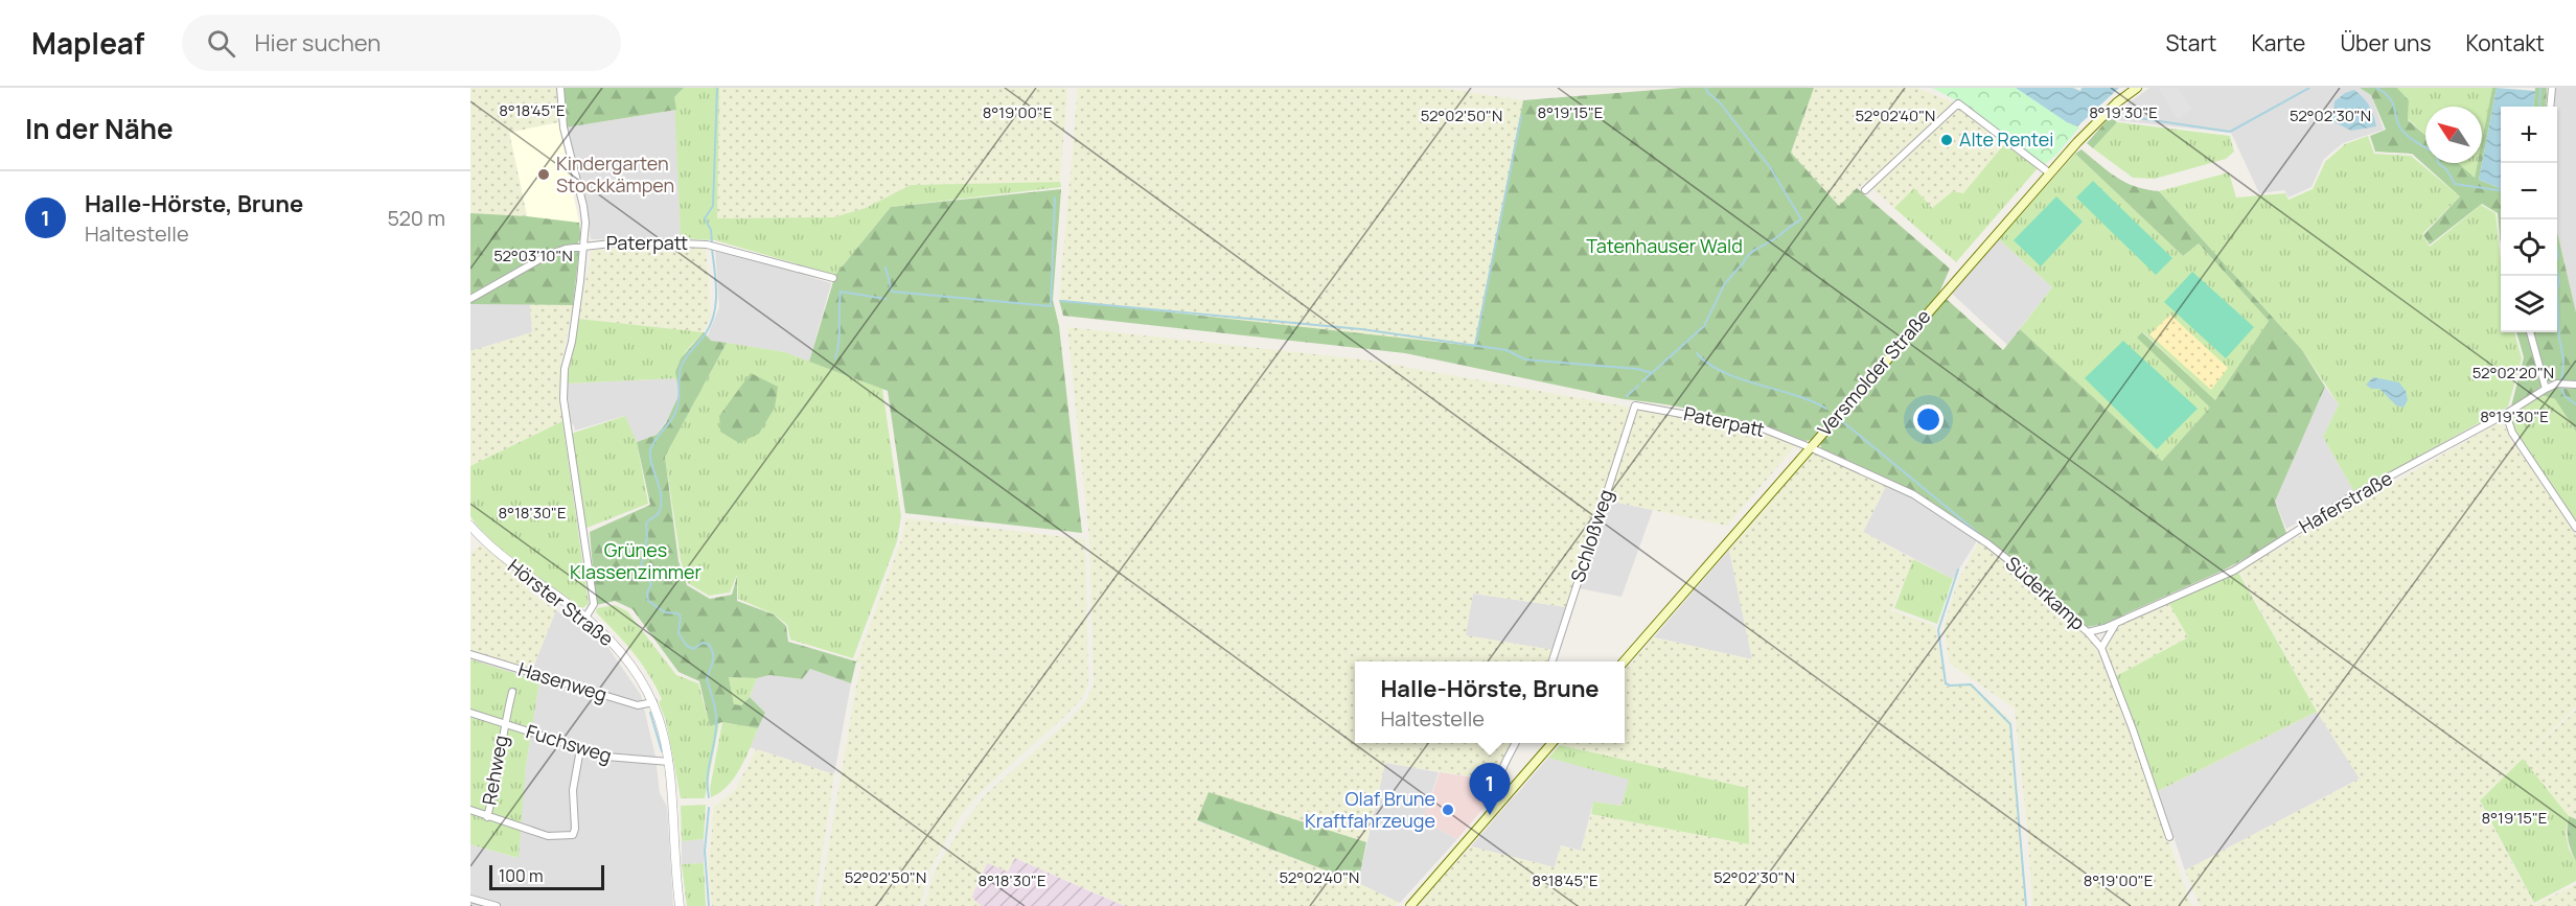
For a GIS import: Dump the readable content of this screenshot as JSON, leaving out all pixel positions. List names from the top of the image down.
{
  "streets": {
    "main road": ["Versmolder Straße"],
    "street": [
      "Paterpatt",
      "Haferstraße",
      "Schloßweg",
      "Süderkamp",
      "Hörster Straße",
      "Hasenweg",
      "Fuchsweg",
      "Rehweg"
    ]
  },
  "crossings": [
    ["Paterpatt", "Versmolder Straße"],
    ["Paterpatt", "Schloßweg"],
    ["Paterpatt", "Süderkamp"],
    ["Versmolder Straße", "Süderkamp"],
    ["Haferstraße", "Süderkamp"],
    ["Hörster Straße", "Hasenweg"],
    ["Hörster Straße", "Fuchsweg"],
    ["Fuchsweg", "Rehweg"]
  ],
  "parks": ["Tatenhauser Wald", "Grünes Klassenzimmer"],
  "places": ["Alte Rentei", "Kindergarten Stockkämpen", "Olaf Brune Kraftfahrzeuge"],
  "scale_bar": "100 m",
  "north": "top left",
  "page": {
    "header": "Mapleaf",
    "search": "Hier suchen",
    "nav": [
      "Start",
      "Karte",
      "Über uns",
      "Kontakt"
    ],
    "heading": "In der Nähe",
    "map_buttons": ["+", "−"],
    "list": [
      {
        "mark": "1",
        "name": "Halle-Hörste, Brune",
        "note": "Haltestelle",
        "value": "520 m"
      }
    ],
    "popup": ["Halle-Hörste, Brune", "Haltestelle"],
    "pins": "1",
    "scale": "100 m"
  },
  "coordinates": [
    "8°18'45\"E",
    "8°19'00\"E",
    "8°19'15\"E",
    "8°19'30\"E",
    "52°02'50\"N",
    "52°02'40\"N",
    "52°02'30\"N",
    "52°03'10\"N",
    "52°02'20\"N",
    "8°18'30\"E"
  ]
}
